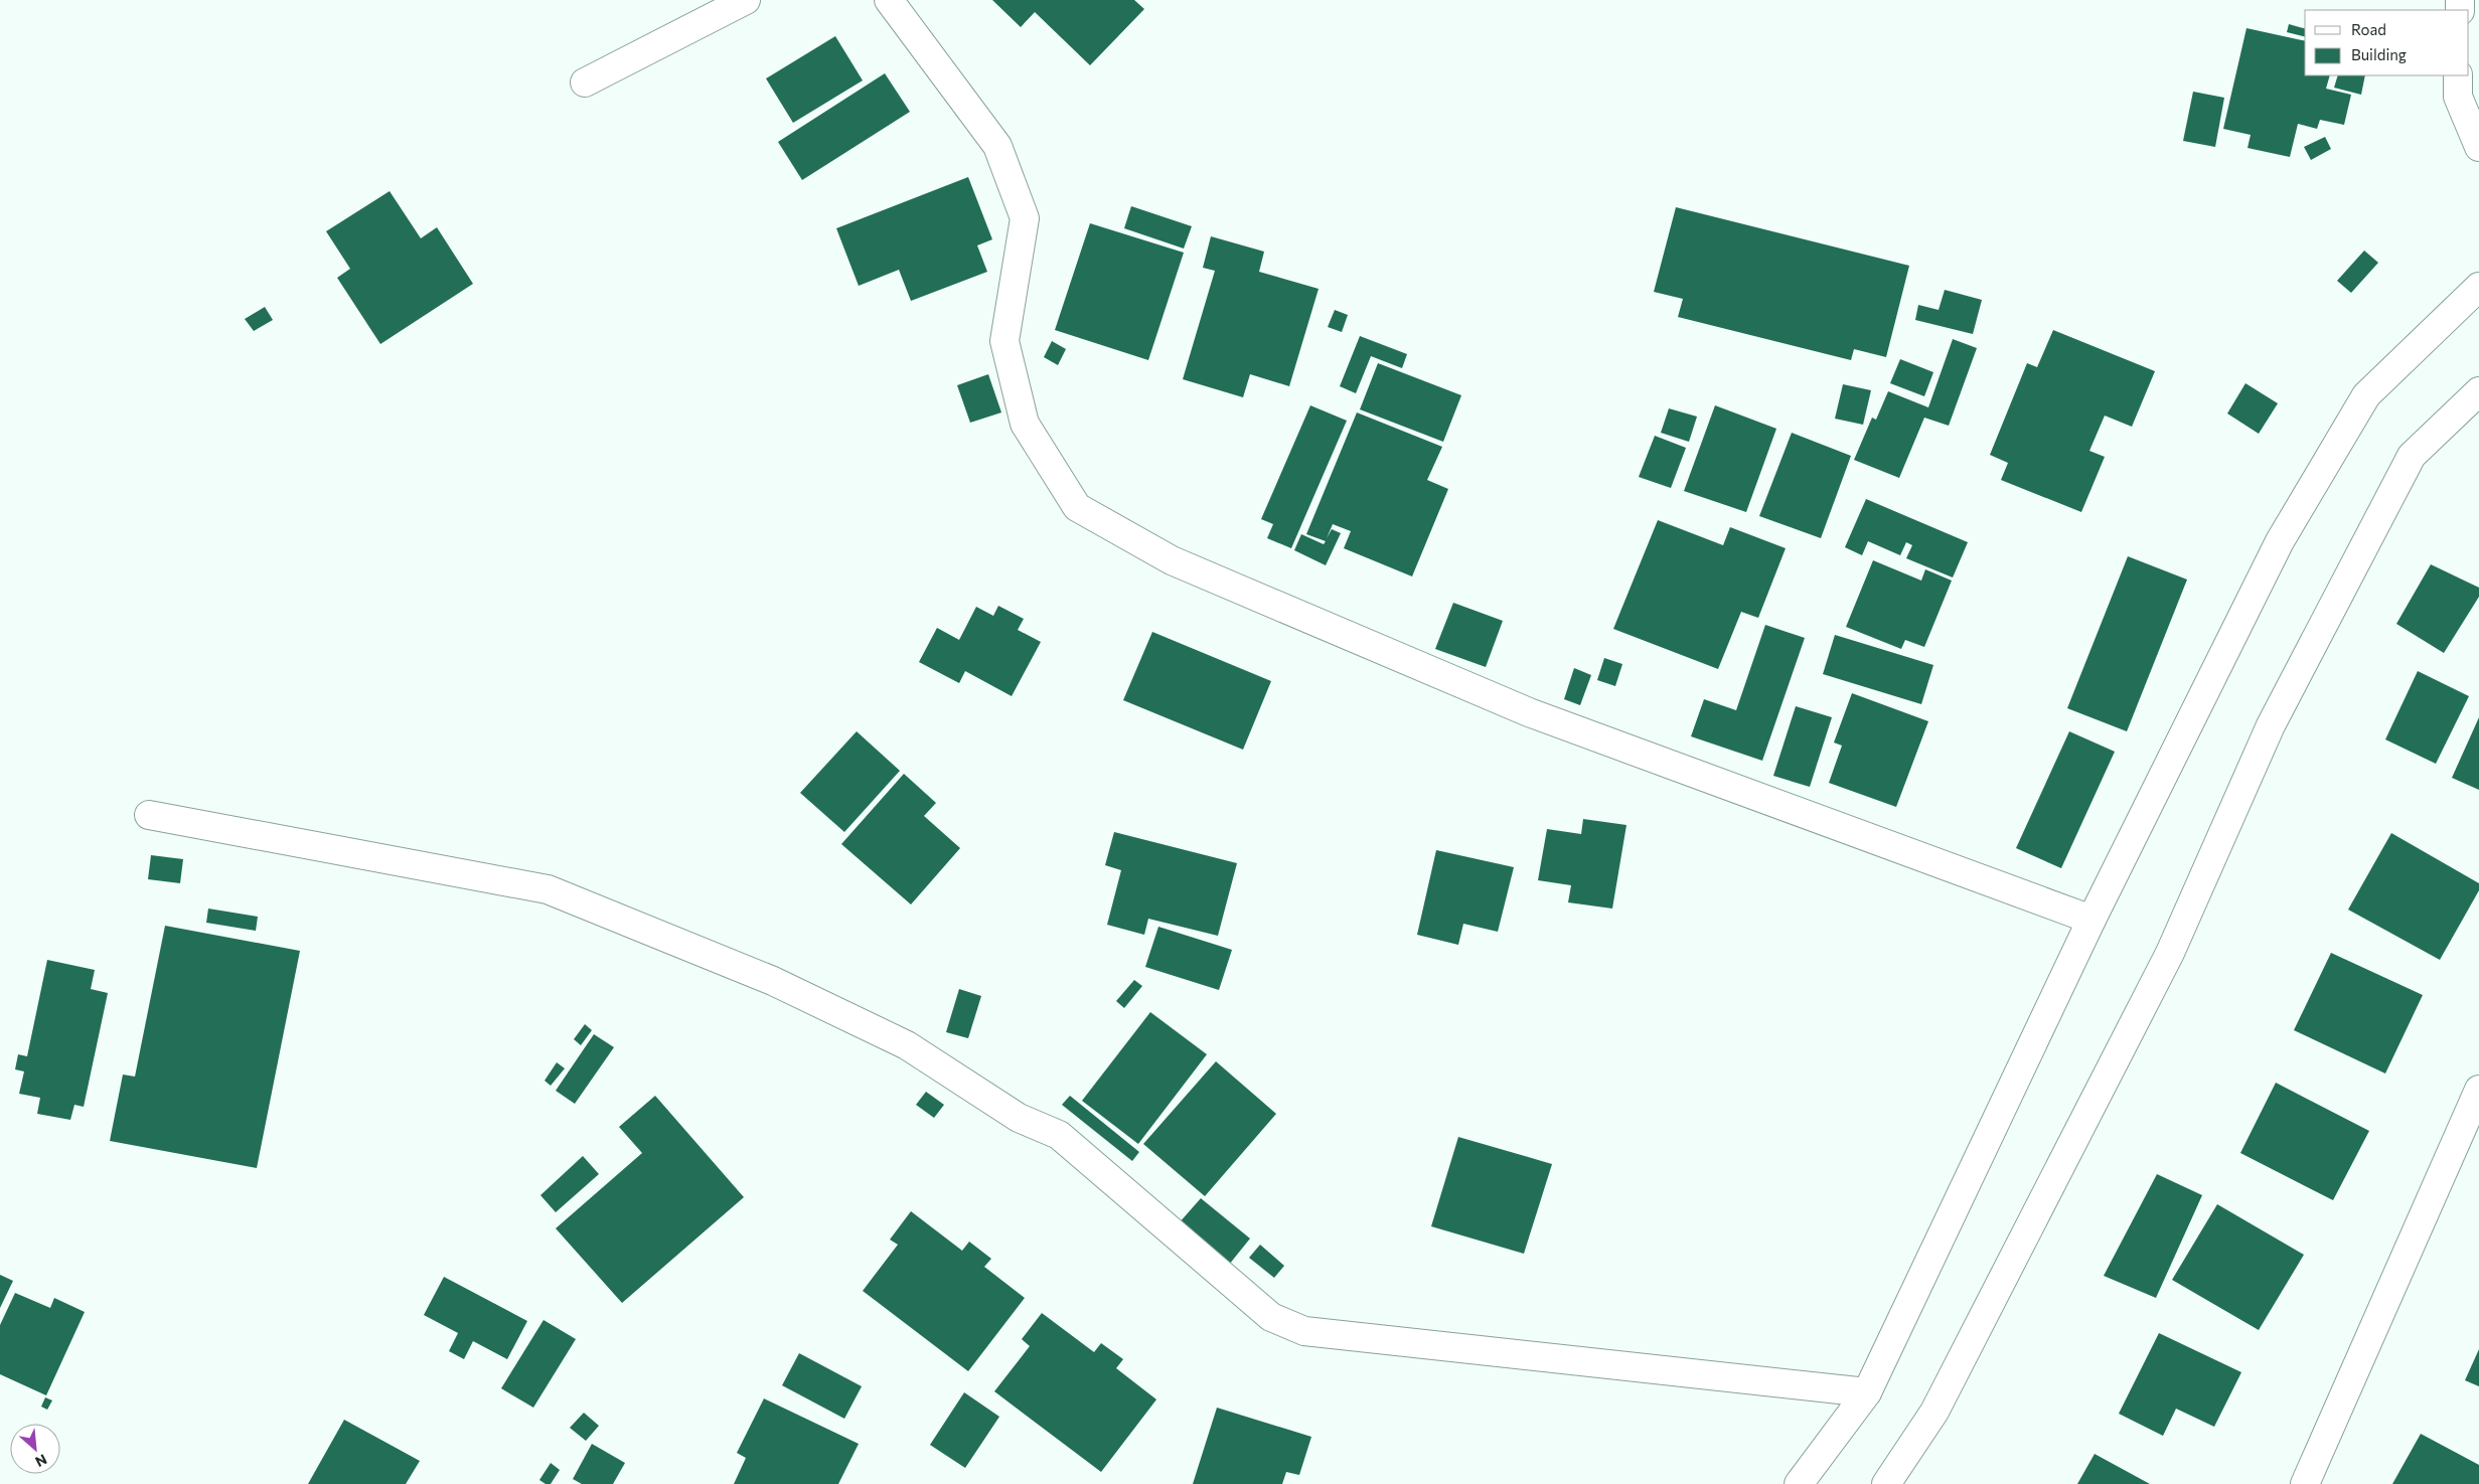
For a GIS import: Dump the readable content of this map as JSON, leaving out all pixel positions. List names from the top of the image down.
{
  "legend": ["Road", "Building"],
  "north": "bottom right"
}
